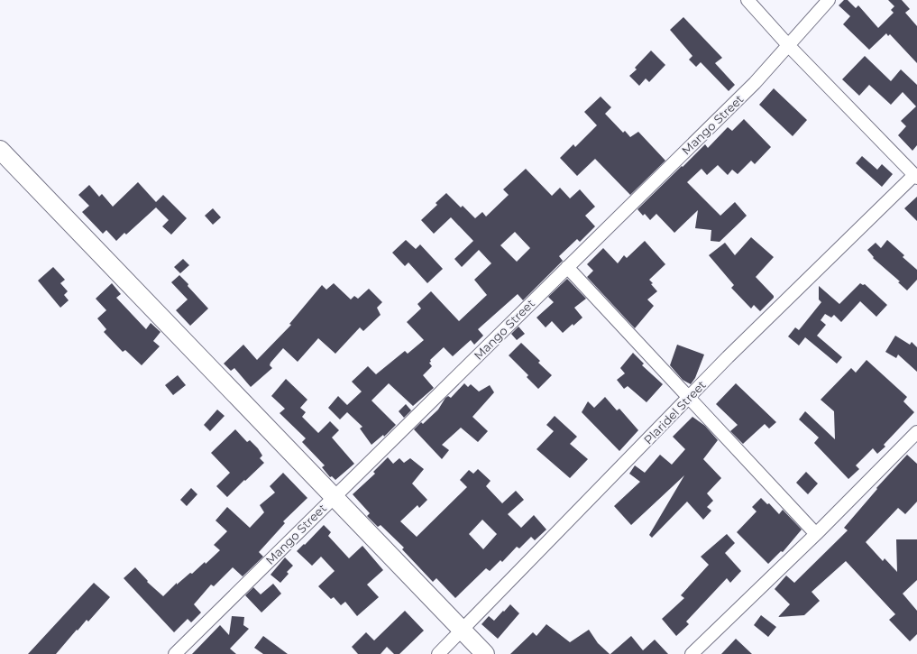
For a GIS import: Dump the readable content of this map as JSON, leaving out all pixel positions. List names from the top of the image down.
{
  "streets": {
    "street": ["Mango Street", "Plaridel Street"]
  }
}
